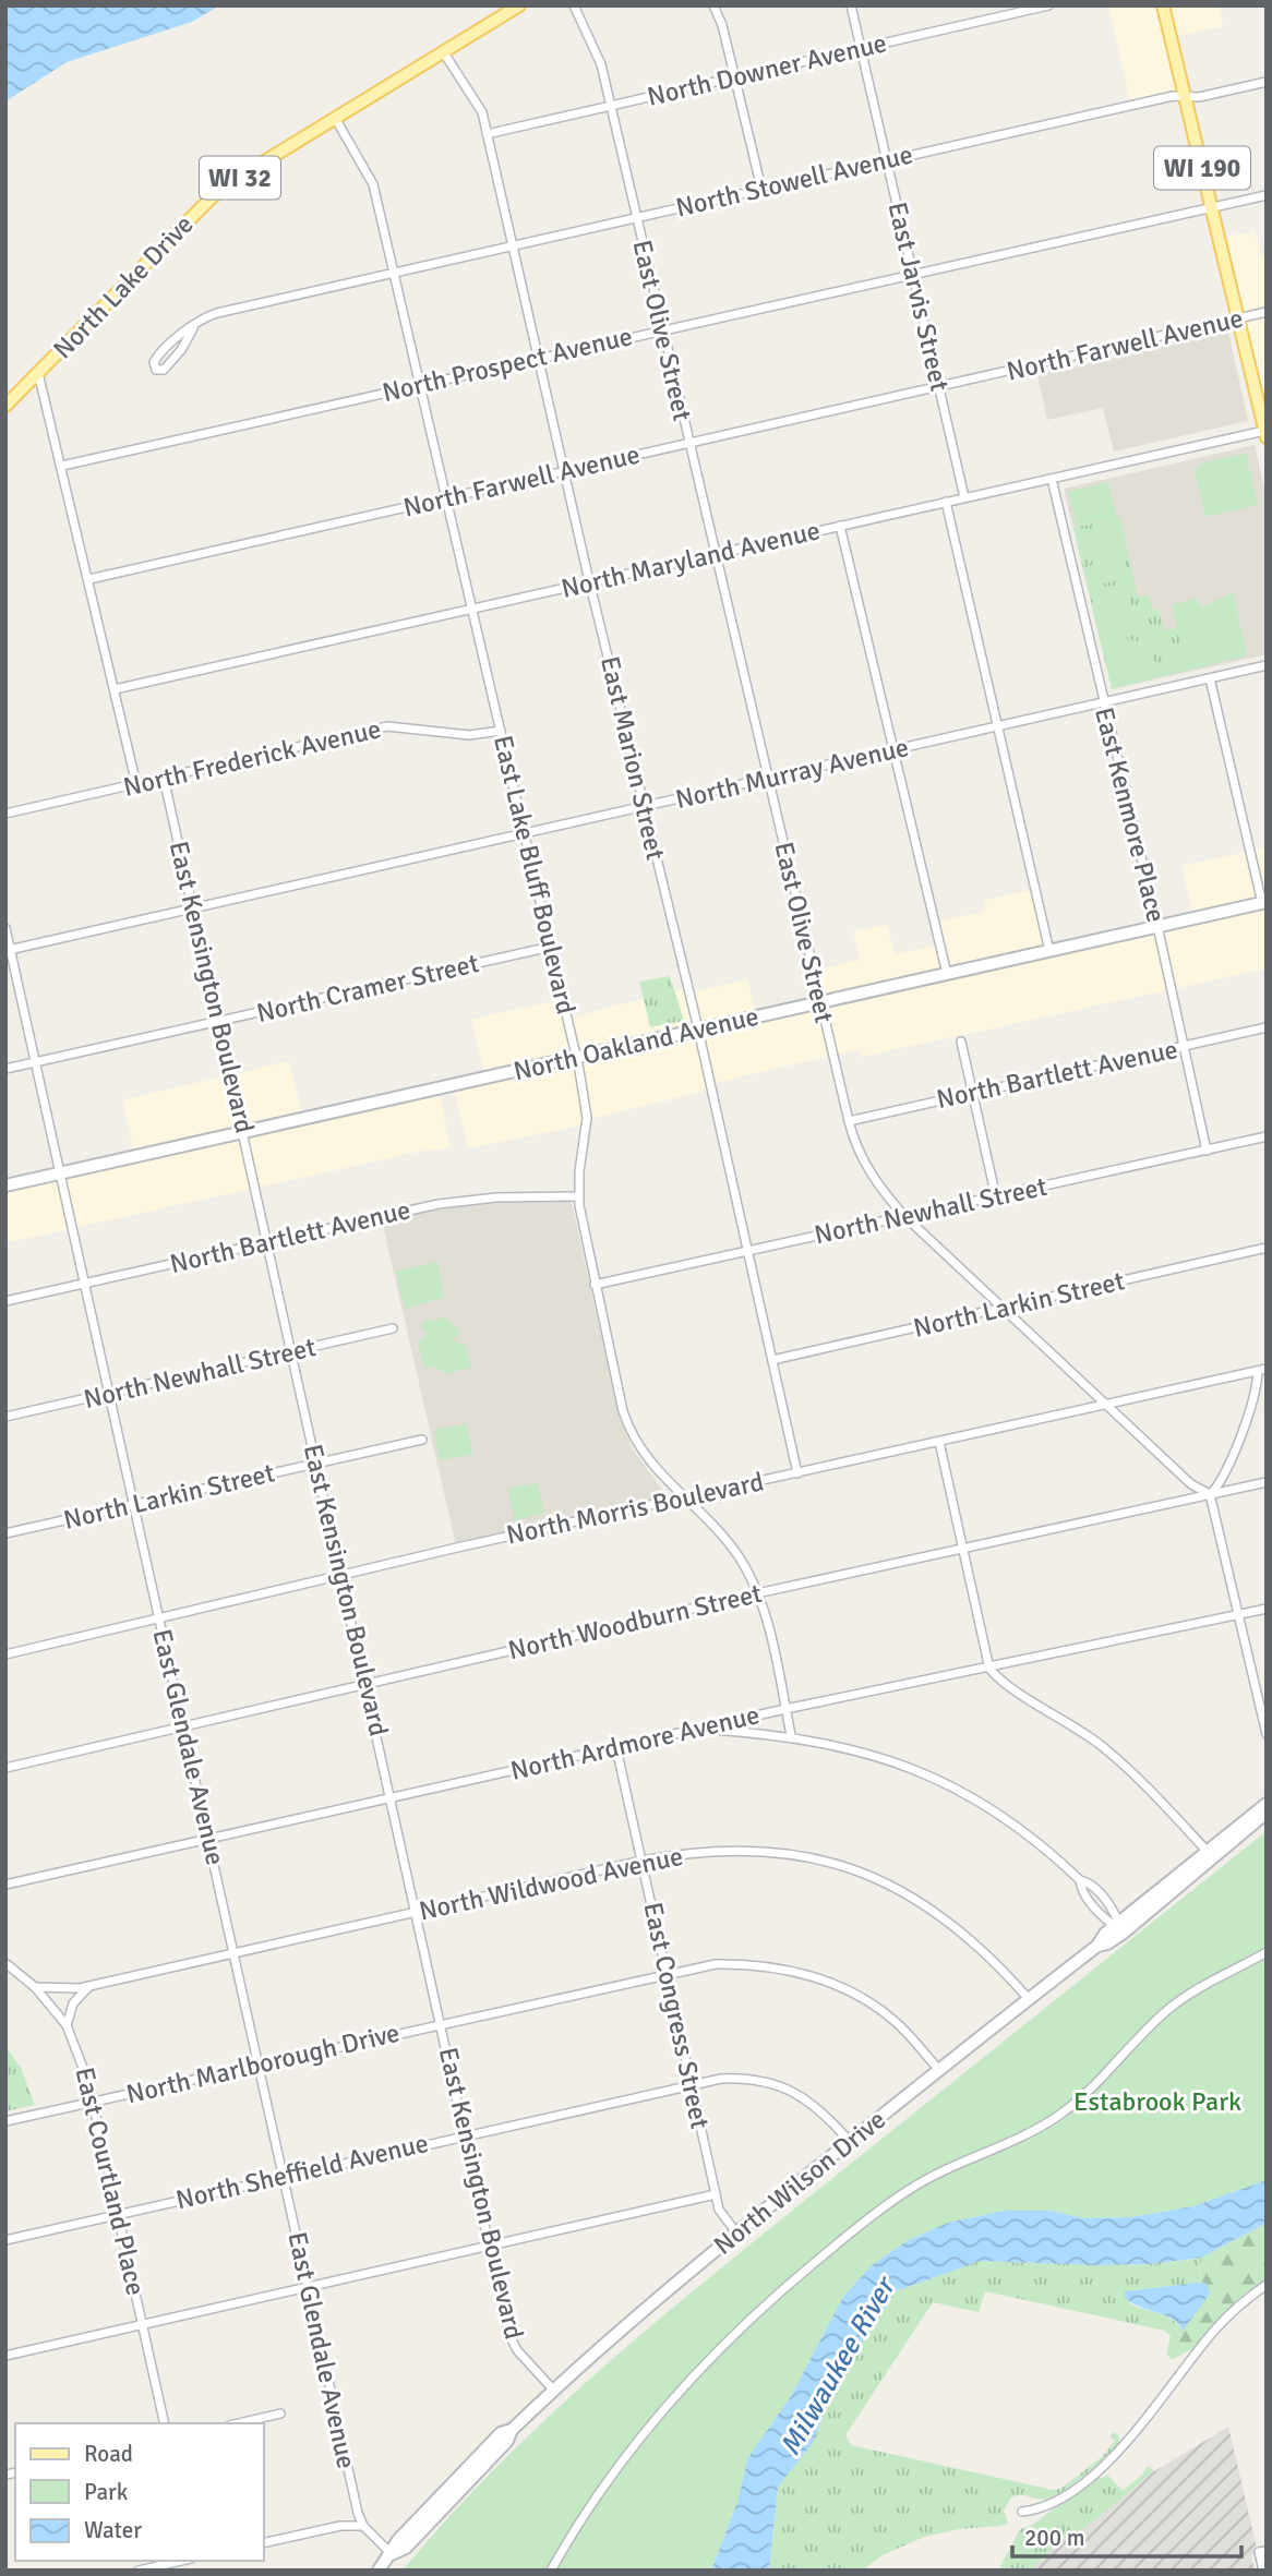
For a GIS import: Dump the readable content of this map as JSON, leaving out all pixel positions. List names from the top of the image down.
{
  "streets": {
    "main road": [
      "WI 190",
      "WI 32",
      "North Lake Drive",
      "North Oakland Avenue",
      "North Wilson Drive"
    ],
    "street": [
      "North Downer Avenue",
      "North Stowell Avenue",
      "East Jarvis Street",
      "East Olive Street",
      "North Farwell Avenue",
      "North Prospect Avenue",
      "North Maryland Avenue",
      "North Frederick Avenue",
      "East Marion Street",
      "North Murray Avenue",
      "East Kenmore Place",
      "East Lake Bluff Boulevard",
      "East Kensington Boulevard",
      "North Cramer Street",
      "North Bartlett Avenue",
      "North Newhall Street",
      "North Larkin Street",
      "North Morris Boulevard",
      "North Woodburn Street",
      "North Ardmore Avenue",
      "East Glendale Avenue",
      "North Wildwood Avenue",
      "East Congress Street",
      "North Marlborough Drive",
      "North Sheffield Avenue",
      "East Courtland Place"
    ]
  },
  "crossings": [
    ["North Downer Avenue", "East Jarvis Street"],
    ["North Downer Avenue", "East Olive Street"],
    ["North Downer Avenue", "East Marion Street"],
    ["WI 190", "North Stowell Avenue"],
    ["WI 190", "North Farwell Avenue"],
    ["WI 190", "North Prospect Avenue"],
    ["WI 190", "North Maryland Avenue"],
    ["North Stowell Avenue", "East Jarvis Street"],
    ["North Stowell Avenue", "East Olive Street"],
    ["North Stowell Avenue", "East Marion Street"],
    ["North Stowell Avenue", "East Lake Bluff Boulevard"],
    ["North Lake Drive", "East Marion Street"],
    ["North Lake Drive", "East Lake Bluff Boulevard"],
    ["East Jarvis Street", "North Farwell Avenue"],
    ["East Jarvis Street", "North Prospect Avenue"],
    ["East Jarvis Street", "North Maryland Avenue"],
    ["East Olive Street", "North Farwell Avenue"],
    ["East Olive Street", "North Prospect Avenue"],
    ["East Olive Street", "North Maryland Avenue"],
    ["East Olive Street", "North Murray Avenue"],
    ["East Olive Street", "North Oakland Avenue"],
    ["East Olive Street", "North Bartlett Avenue"],
    ["East Olive Street", "North Newhall Street"],
    ["East Olive Street", "North Larkin Street"],
    ["East Olive Street", "North Morris Boulevard"],
    ["East Olive Street", "North Woodburn Street"],
    ["North Farwell Avenue", "East Marion Street"],
    ["North Farwell Avenue", "East Lake Bluff Boulevard"],
    ["North Prospect Avenue", "East Marion Street"],
    ["North Prospect Avenue", "East Lake Bluff Boulevard"],
    ["North Maryland Avenue", "East Marion Street"],
    ["North Maryland Avenue", "East Kenmore Place"],
    ["North Maryland Avenue", "East Lake Bluff Boulevard"],
    ["North Frederick Avenue", "East Lake Bluff Boulevard"],
    ["North Frederick Avenue", "East Kensington Boulevard"],
    ["East Marion Street", "North Murray Avenue"],
    ["East Marion Street", "North Oakland Avenue"],
    ["East Marion Street", "North Newhall Street"],
    ["East Marion Street", "North Larkin Street"],
    ["East Marion Street", "North Morris Boulevard"],
    ["North Murray Avenue", "East Kenmore Place"],
    ["North Murray Avenue", "East Lake Bluff Boulevard"],
    ["North Murray Avenue", "East Kensington Boulevard"],
    ["North Murray Avenue", "East Glendale Avenue"],
    ["East Kenmore Place", "North Oakland Avenue"],
    ["East Kenmore Place", "North Bartlett Avenue"],
    ["East Kenmore Place", "North Newhall Street"],
    ["East Lake Bluff Boulevard", "North Cramer Street"],
    ["East Lake Bluff Boulevard", "North Oakland Avenue"],
    ["East Lake Bluff Boulevard", "North Bartlett Avenue"],
    ["East Lake Bluff Boulevard", "North Newhall Street"],
    ["East Lake Bluff Boulevard", "North Morris Boulevard"],
    ["East Lake Bluff Boulevard", "North Woodburn Street"],
    ["East Lake Bluff Boulevard", "North Ardmore Avenue"],
    ["East Kensington Boulevard", "North Cramer Street"],
    ["East Kensington Boulevard", "North Oakland Avenue"],
    ["East Kensington Boulevard", "North Bartlett Avenue"],
    ["East Kensington Boulevard", "North Newhall Street"],
    ["East Kensington Boulevard", "North Larkin Street"],
    ["East Kensington Boulevard", "North Morris Boulevard"],
    ["East Kensington Boulevard", "North Woodburn Street"],
    ["East Kensington Boulevard", "North Ardmore Avenue"],
    ["East Kensington Boulevard", "North Wildwood Avenue"],
    ["East Kensington Boulevard", "North Marlborough Drive"],
    ["East Kensington Boulevard", "North Sheffield Avenue"],
    ["East Kensington Boulevard", "North Wilson Drive"],
    ["North Cramer Street", "East Glendale Avenue"],
    ["North Oakland Avenue", "East Glendale Avenue"],
    ["North Bartlett Avenue", "East Glendale Avenue"],
    ["North Newhall Street", "East Glendale Avenue"],
    ["North Larkin Street", "East Glendale Avenue"],
    ["North Morris Boulevard", "East Glendale Avenue"],
    ["North Woodburn Street", "East Glendale Avenue"],
    ["North Ardmore Avenue", "East Glendale Avenue"],
    ["North Ardmore Avenue", "East Congress Street"],
    ["East Glendale Avenue", "North Wildwood Avenue"],
    ["East Glendale Avenue", "North Marlborough Drive"],
    ["East Glendale Avenue", "North Sheffield Avenue"],
    ["East Glendale Avenue", "North Wilson Drive"],
    ["North Wildwood Avenue", "East Congress Street"],
    ["North Wildwood Avenue", "East Courtland Place"],
    ["North Wildwood Avenue", "North Wilson Drive"],
    ["East Congress Street", "North Marlborough Drive"],
    ["East Congress Street", "North Sheffield Avenue"],
    ["East Congress Street", "North Wilson Drive"],
    ["North Marlborough Drive", "East Courtland Place"],
    ["North Marlborough Drive", "North Wilson Drive"],
    ["North Sheffield Avenue", "East Courtland Place"],
    ["North Sheffield Avenue", "North Wilson Drive"]
  ],
  "water": ["Milwaukee River"],
  "parks": ["Estabrook Park"],
  "legend": ["Road", "Park", "Water"],
  "scale_bar": "200 m"
}
